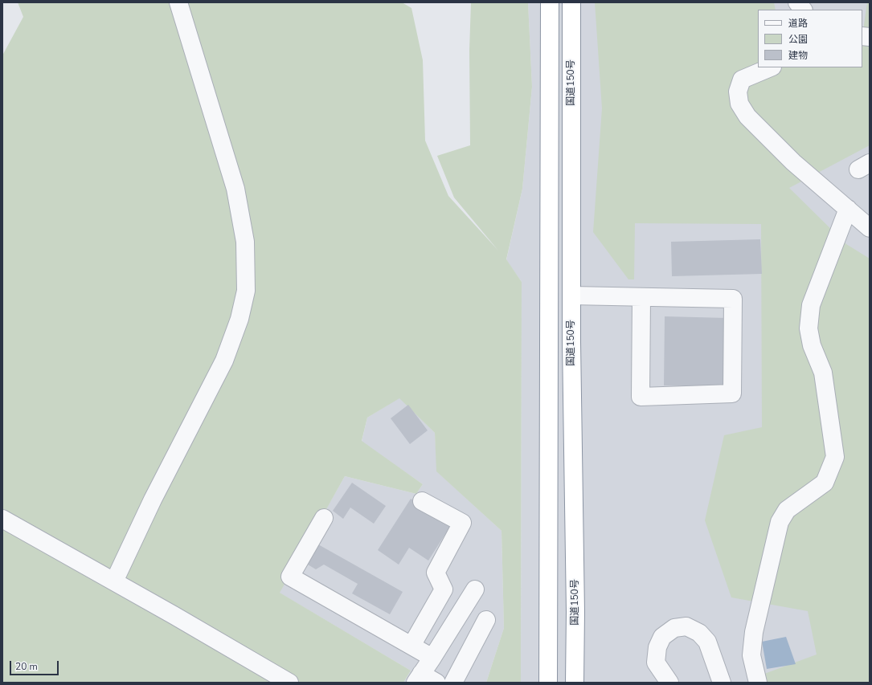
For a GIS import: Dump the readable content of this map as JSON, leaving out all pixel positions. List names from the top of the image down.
{
  "streets": {
    "highway": ["国道150号"]
  },
  "legend": ["道路", "公園", "建物"],
  "scale_bar": "20 m"
}
